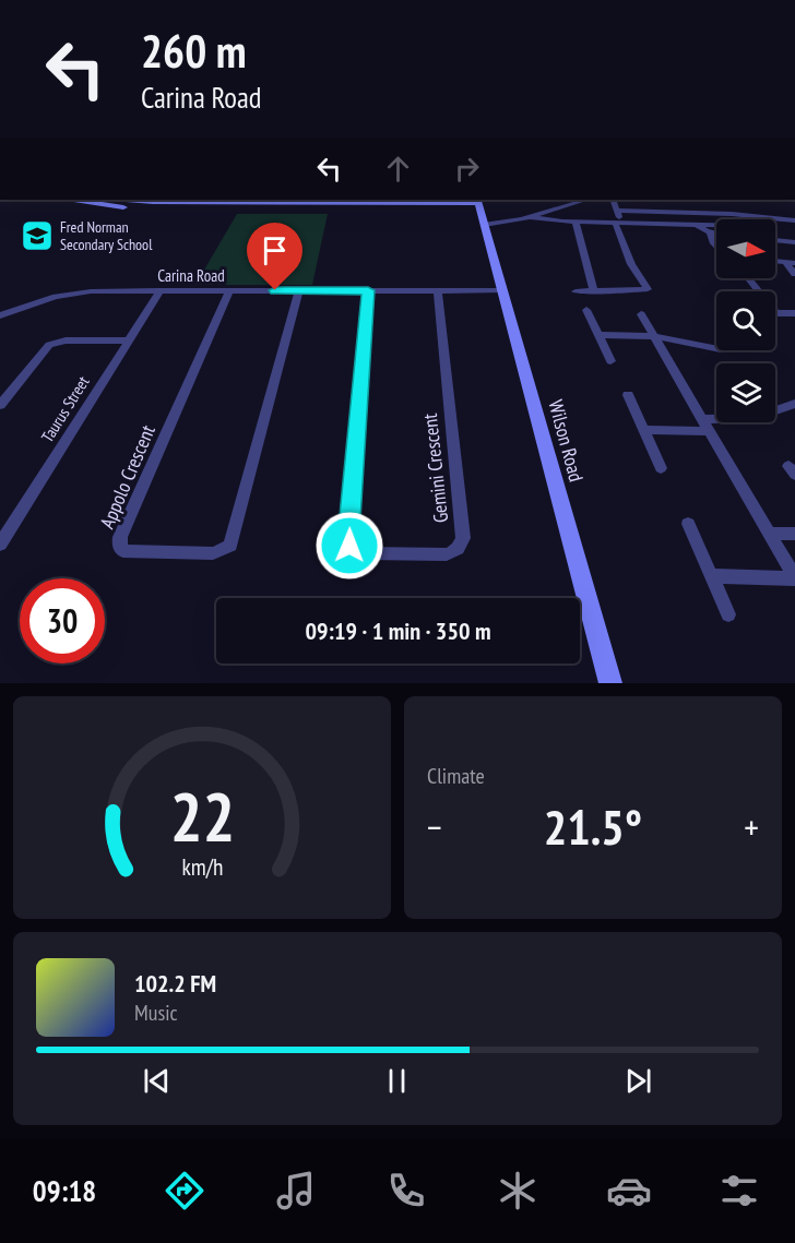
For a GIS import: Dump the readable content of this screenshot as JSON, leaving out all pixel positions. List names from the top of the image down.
{
  "streets": {
    "street": [
      "Carina Road",
      "Taurus Street",
      "Wilson Road",
      "Gemini Crescent",
      "Appolo Crescent"
    ]
  },
  "crossings": [
    ["Carina Road", "Taurus Street"],
    ["Carina Road", "Wilson Road"],
    ["Carina Road", "Gemini Crescent"],
    ["Carina Road", "Appolo Crescent"]
  ],
  "places": {
    "school or university": ["Fred Norman Secondary School"]
  },
  "north": "right",
  "page": {
    "turn": ["260 m", "Carina Road"],
    "limit": "30",
    "trip": "09:19 · 1 min · 350 m",
    "tile": "Climate",
    "heat": ["−", "21.5°", "+"],
    "song": ["102.2 FM", "Music"],
    "tabs": "09:18",
    "gauge": ["22", "km/h"]
  }
}
